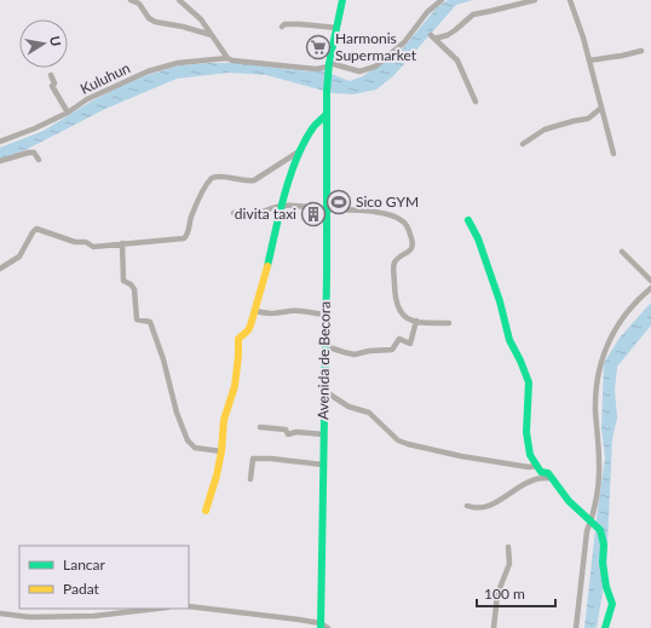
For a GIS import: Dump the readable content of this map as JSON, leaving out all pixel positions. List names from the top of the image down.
{
  "streets": {
    "street": ["Kuluhun", "Avenida de Becora"]
  },
  "crossings": [
    ["Kuluhun", "Avenida de Becora"]
  ],
  "places": {
    "supermarket": ["Harmonis Supermarket"],
    "sports": ["Sico GYM"],
    "building": ["divita taxi"]
  },
  "legend": ["Lancar", "Padat"],
  "scale_bar": "100 m",
  "north": "right"
}
